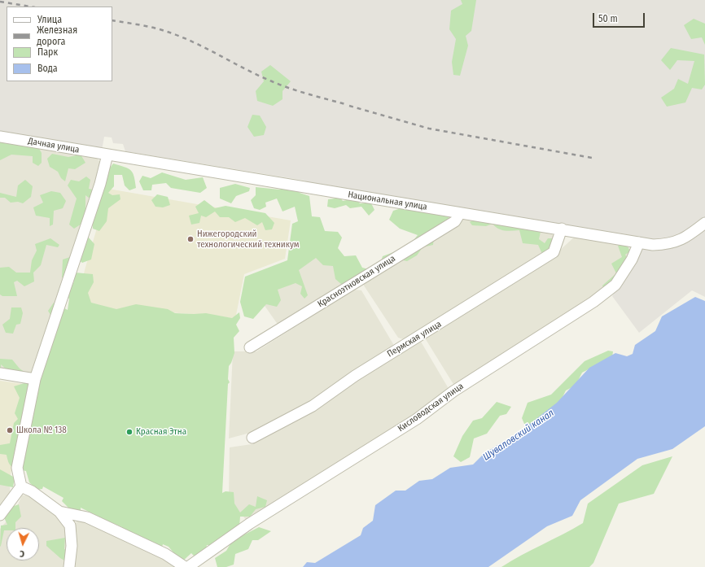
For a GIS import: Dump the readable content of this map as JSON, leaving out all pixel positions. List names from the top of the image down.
{
  "streets": {
    "street": [
      "Дачная улица",
      "Национальная улица",
      "Красноэтновская улица",
      "Пермская улица",
      "Кисловодская улица"
    ]
  },
  "crossings": [
    ["Дачная улица", "Национальная улица"],
    ["Национальная улица", "Красноэтновская улица"],
    ["Национальная улица", "Пермская улица"],
    ["Национальная улица", "Кисловодская улица"]
  ],
  "water": ["Шуваловский канал"],
  "places": ["Нижегородский технологический техникум", "Школа № 138", "Красная Этна"],
  "legend": [
    "Улица",
    "Железная дорога",
    "Парк",
    "Вода"
  ],
  "scale_bar": "50 m",
  "north": "bottom"
}
